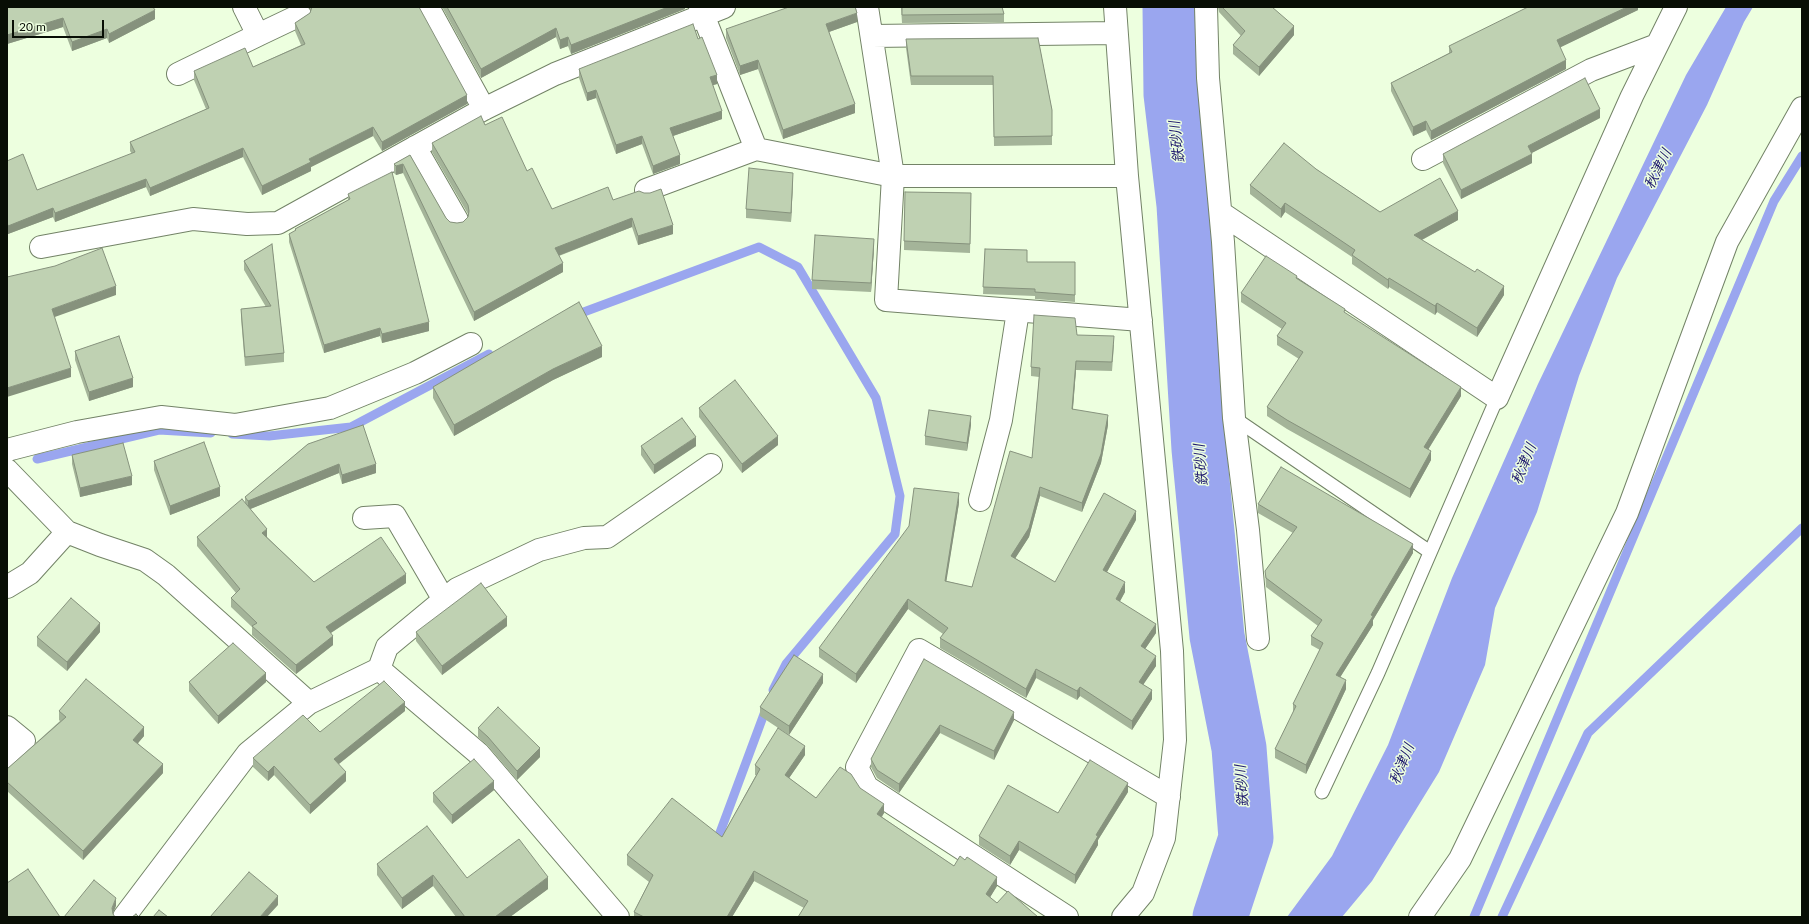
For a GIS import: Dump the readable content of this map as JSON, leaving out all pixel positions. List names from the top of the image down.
{
  "water": ["鉄砂川", "秋津川"],
  "scale_bar": "20 m"
}
